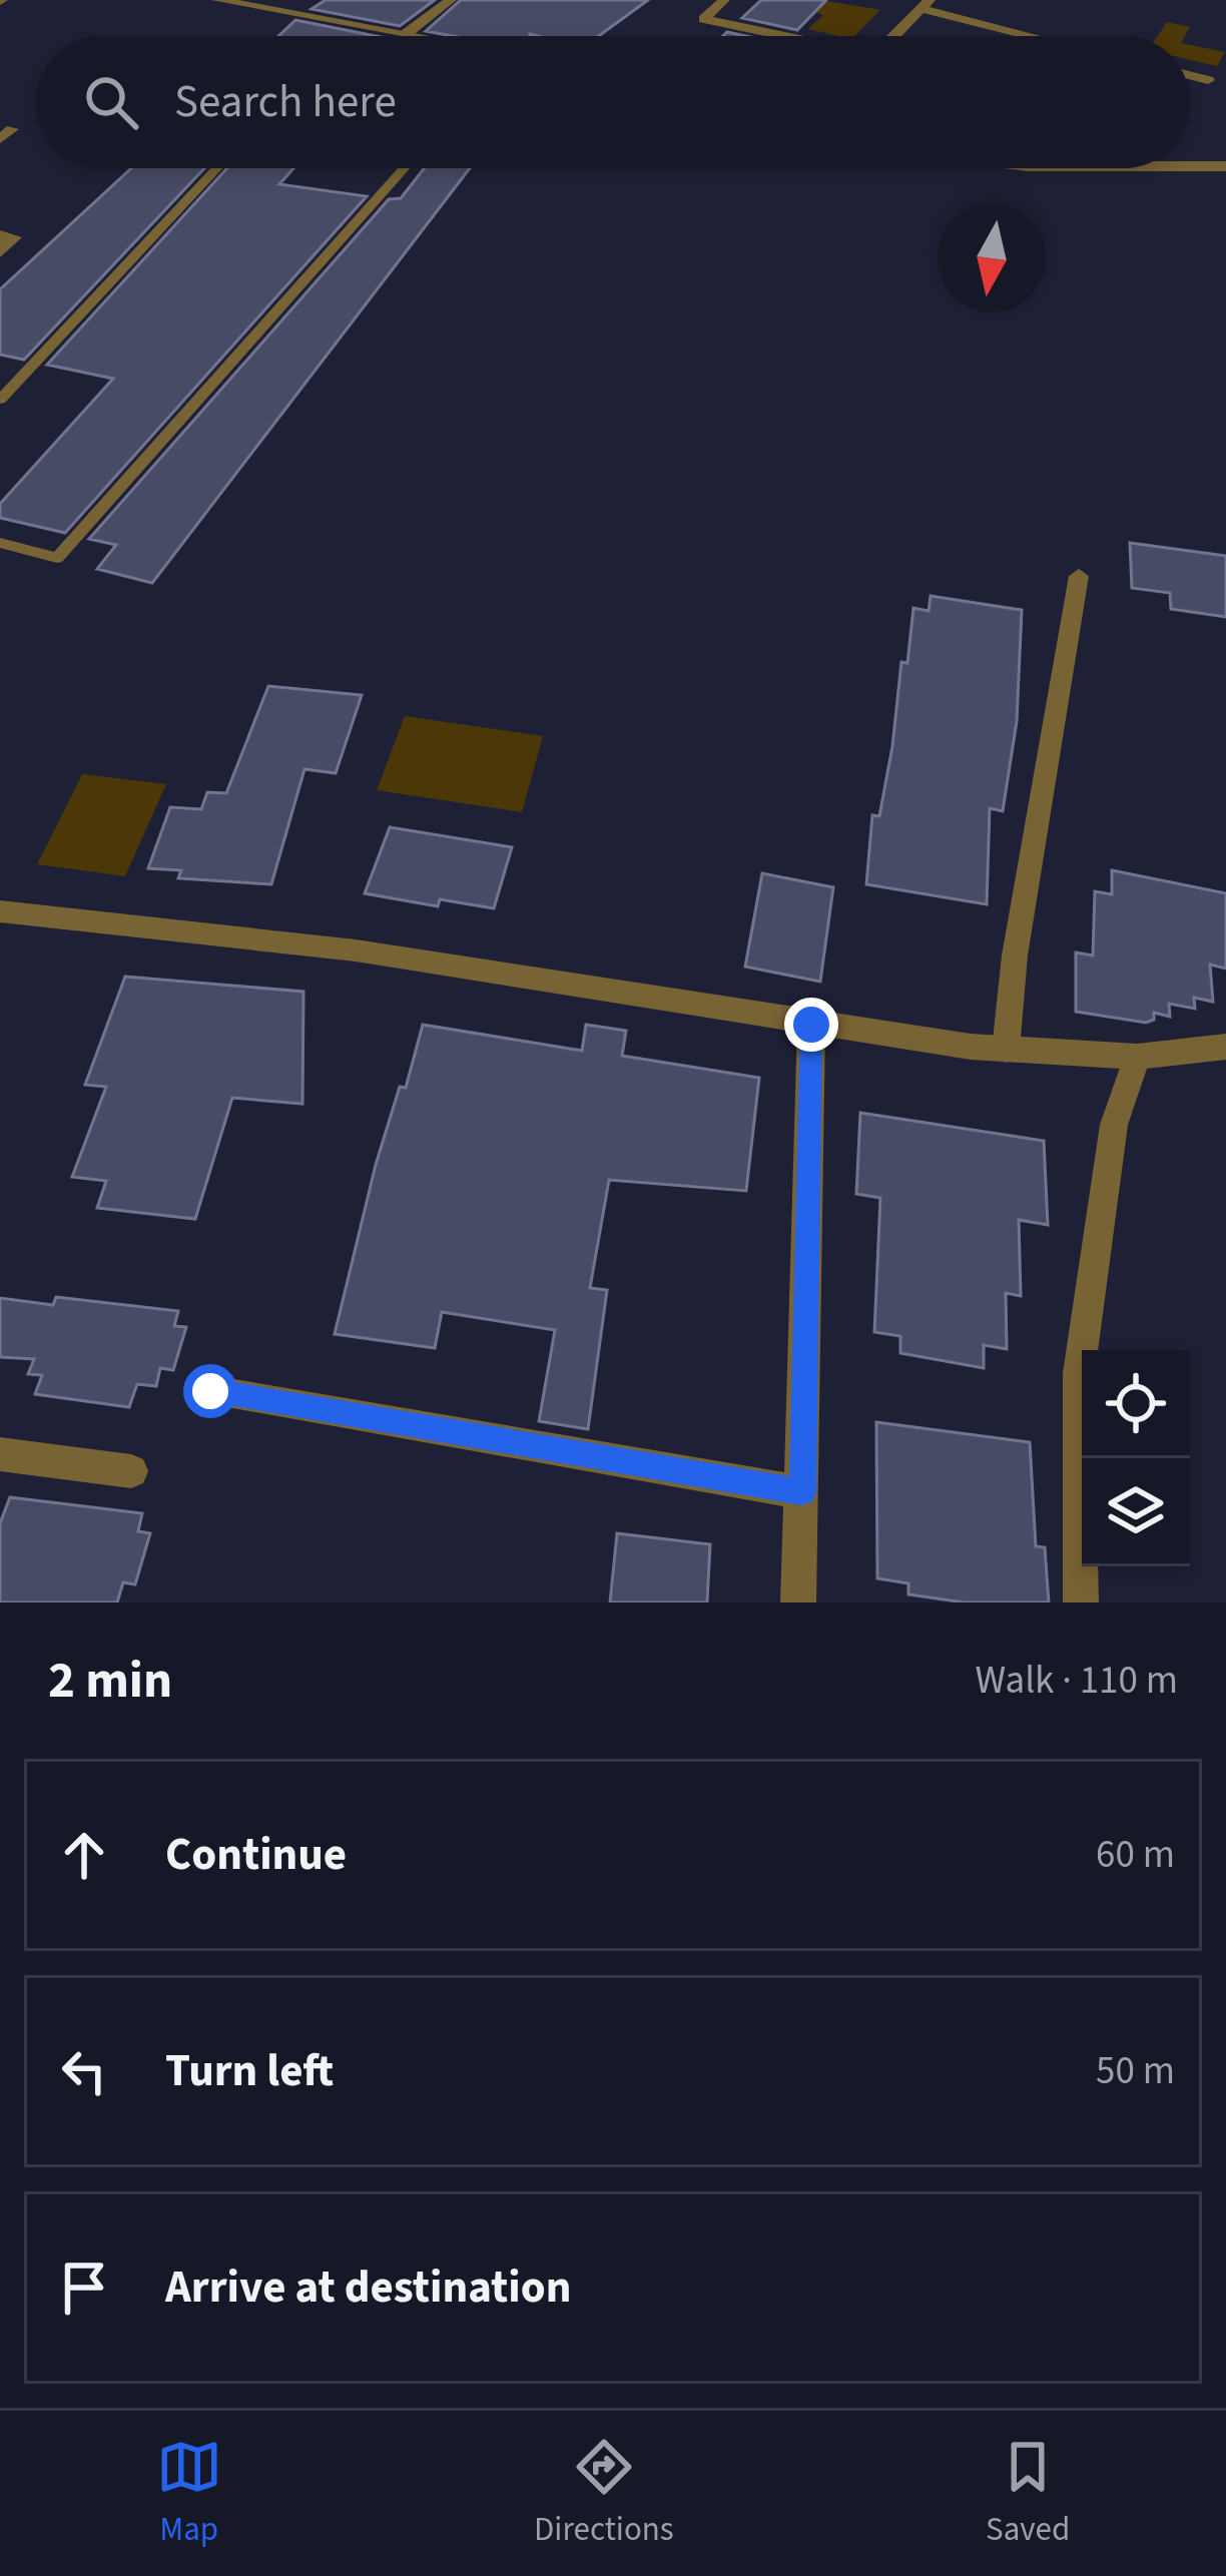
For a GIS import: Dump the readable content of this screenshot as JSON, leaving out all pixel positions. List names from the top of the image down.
{
  "north": "bottom",
  "page": {
    "search": "Search here",
    "heading": ["2 min", "Walk · 110 m"],
    "list": [
      ["Continue", "60 m"],
      ["Turn left", "50 m"],
      "Arrive at destination"
    ],
    "nav": ["Map", "Directions", "Saved"]
  }
}
